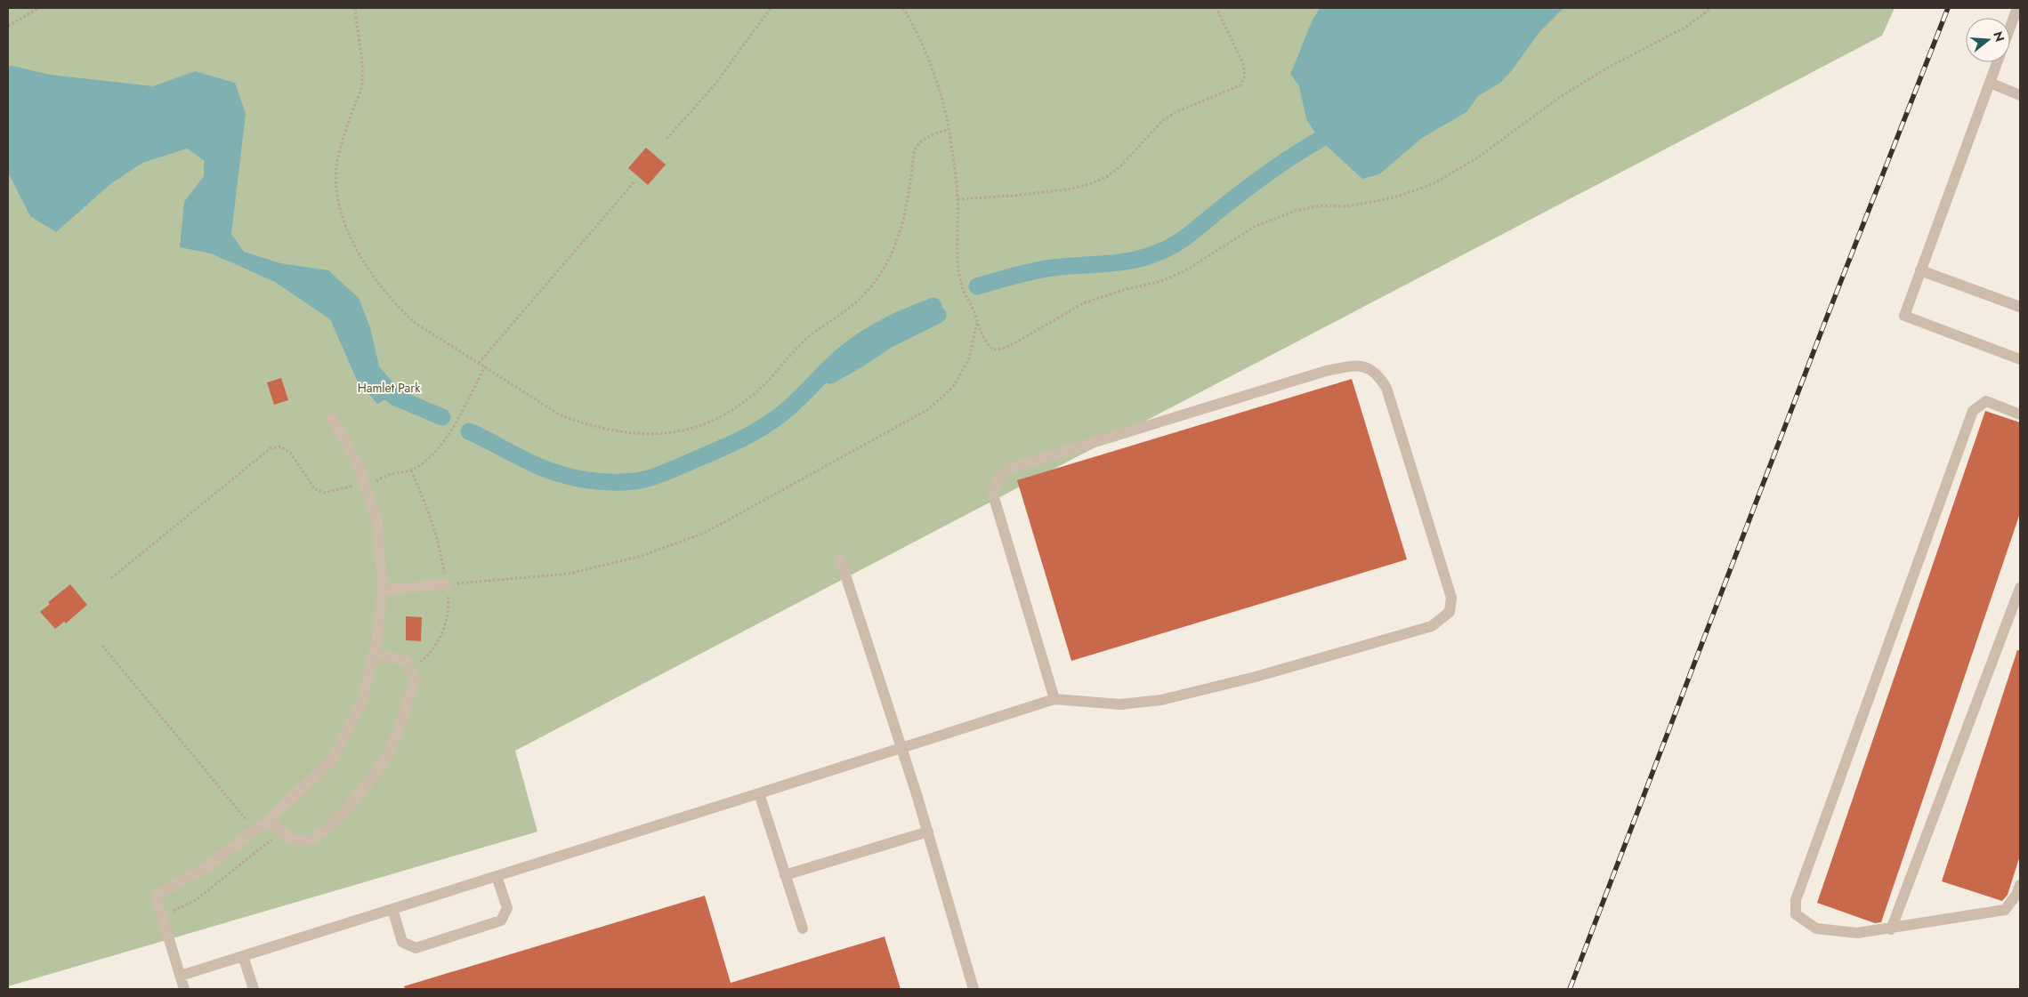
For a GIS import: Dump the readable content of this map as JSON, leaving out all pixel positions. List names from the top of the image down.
{
  "parks": ["Hamlet Park"],
  "north": "right"
}
